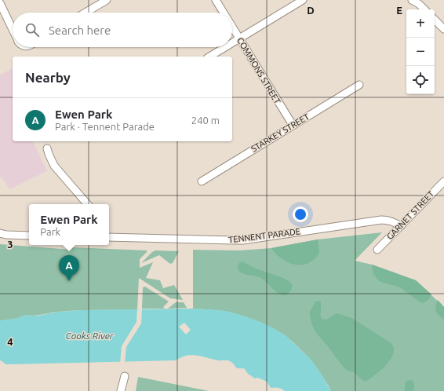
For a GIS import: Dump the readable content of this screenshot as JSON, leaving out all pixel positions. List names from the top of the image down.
{
  "streets": {
    "street": [
      "COMMONS STREET",
      "STARKEY STREET",
      "GARNET STREET",
      "TENNENT PARADE"
    ]
  },
  "crossings": [
    ["COMMONS STREET", "STARKEY STREET"],
    ["GARNET STREET", "TENNENT PARADE"]
  ],
  "water": ["Cooks River"],
  "page": {
    "map_buttons": ["+", "−"],
    "search": "Search here",
    "heading": "Nearby",
    "list": [
      {
        "mark": "A",
        "name": "Ewen Park",
        "note": "Park · Tennent Parade",
        "value": "240 m"
      }
    ],
    "popup": ["Ewen Park", "Park"],
    "pins": "A"
  },
  "grid": {
    "columns": ["D", "E"],
    "rows": ["3", "4"]
  }
}
